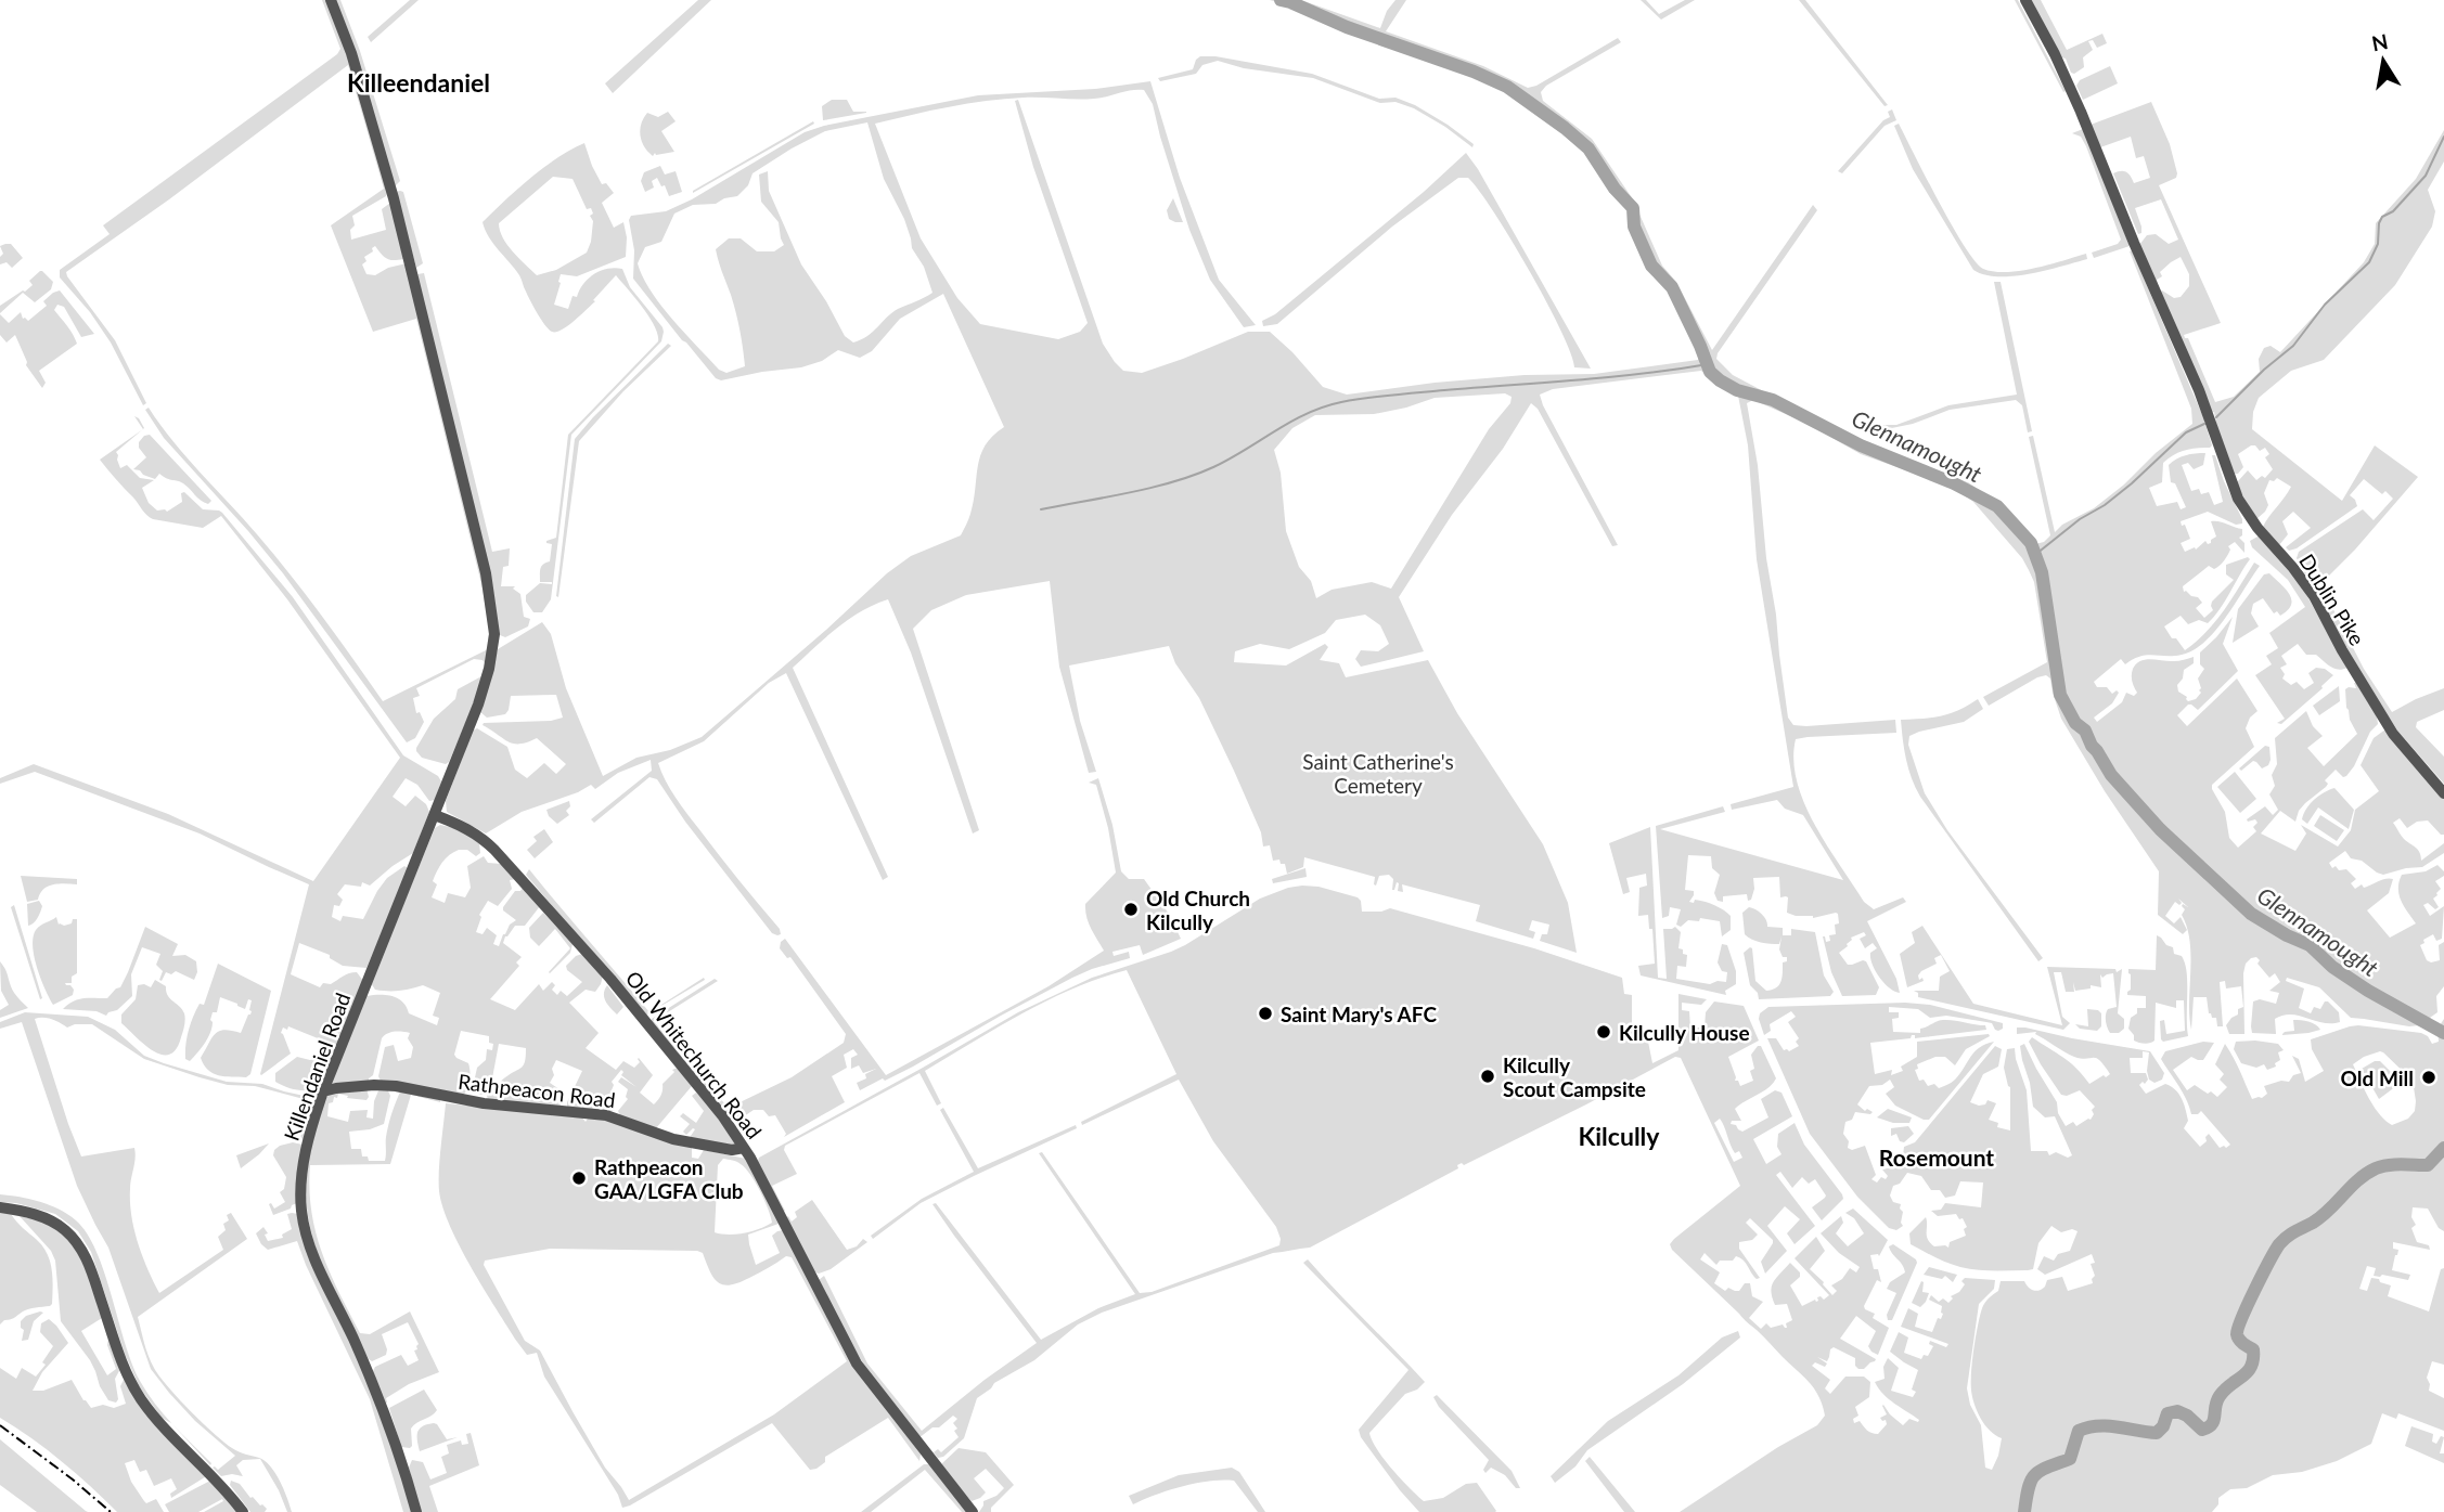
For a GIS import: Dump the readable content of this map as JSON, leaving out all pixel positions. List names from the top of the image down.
{
  "streets": {
    "street": [
      "Dublin Pike",
      "Old Whitechurch Road",
      "Killendaniel Road",
      "Rathpeacon Road"
    ]
  },
  "crossings": [
    ["Old Whitechurch Road", "Killendaniel Road"],
    ["Old Whitechurch Road", "Rathpeacon Road"],
    ["Killendaniel Road", "Rathpeacon Road"]
  ],
  "districts": ["Killeendaniel", "Kilcully", "Rosemount"],
  "water": ["Glennamought"],
  "parks": ["Saint Catherine's Cemetery"],
  "places": [
    "Old Church Kilcully",
    "Saint Mary's AFC",
    "Kilcully House",
    "Kilcully Scout Campsite",
    "Old Mill",
    "Rathpeacon GAA/LGFA Club"
  ],
  "north": "top"
}
